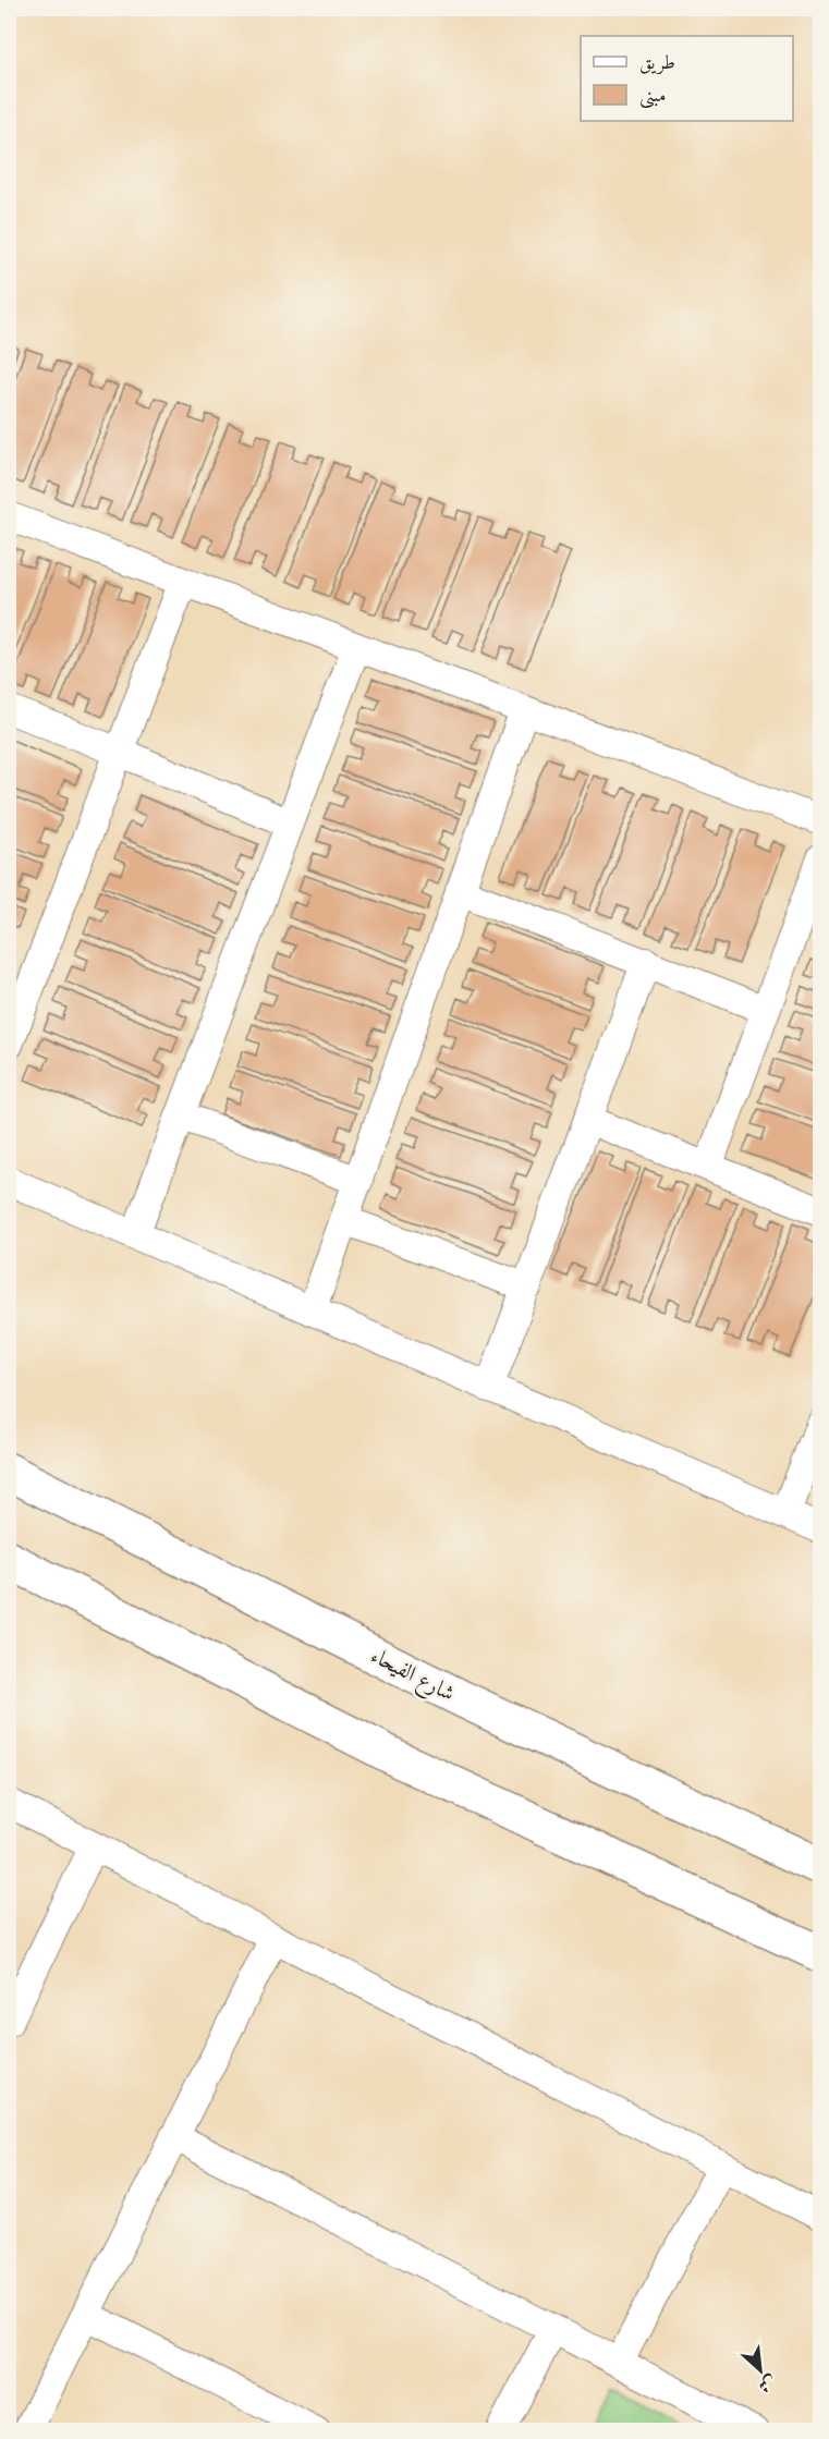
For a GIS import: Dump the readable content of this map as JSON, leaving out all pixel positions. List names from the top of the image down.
{
  "streets": {
    "highway": ["شارع الفيحاء"]
  },
  "legend": ["طريق", "مبنى"],
  "north": "bottom right"
}
